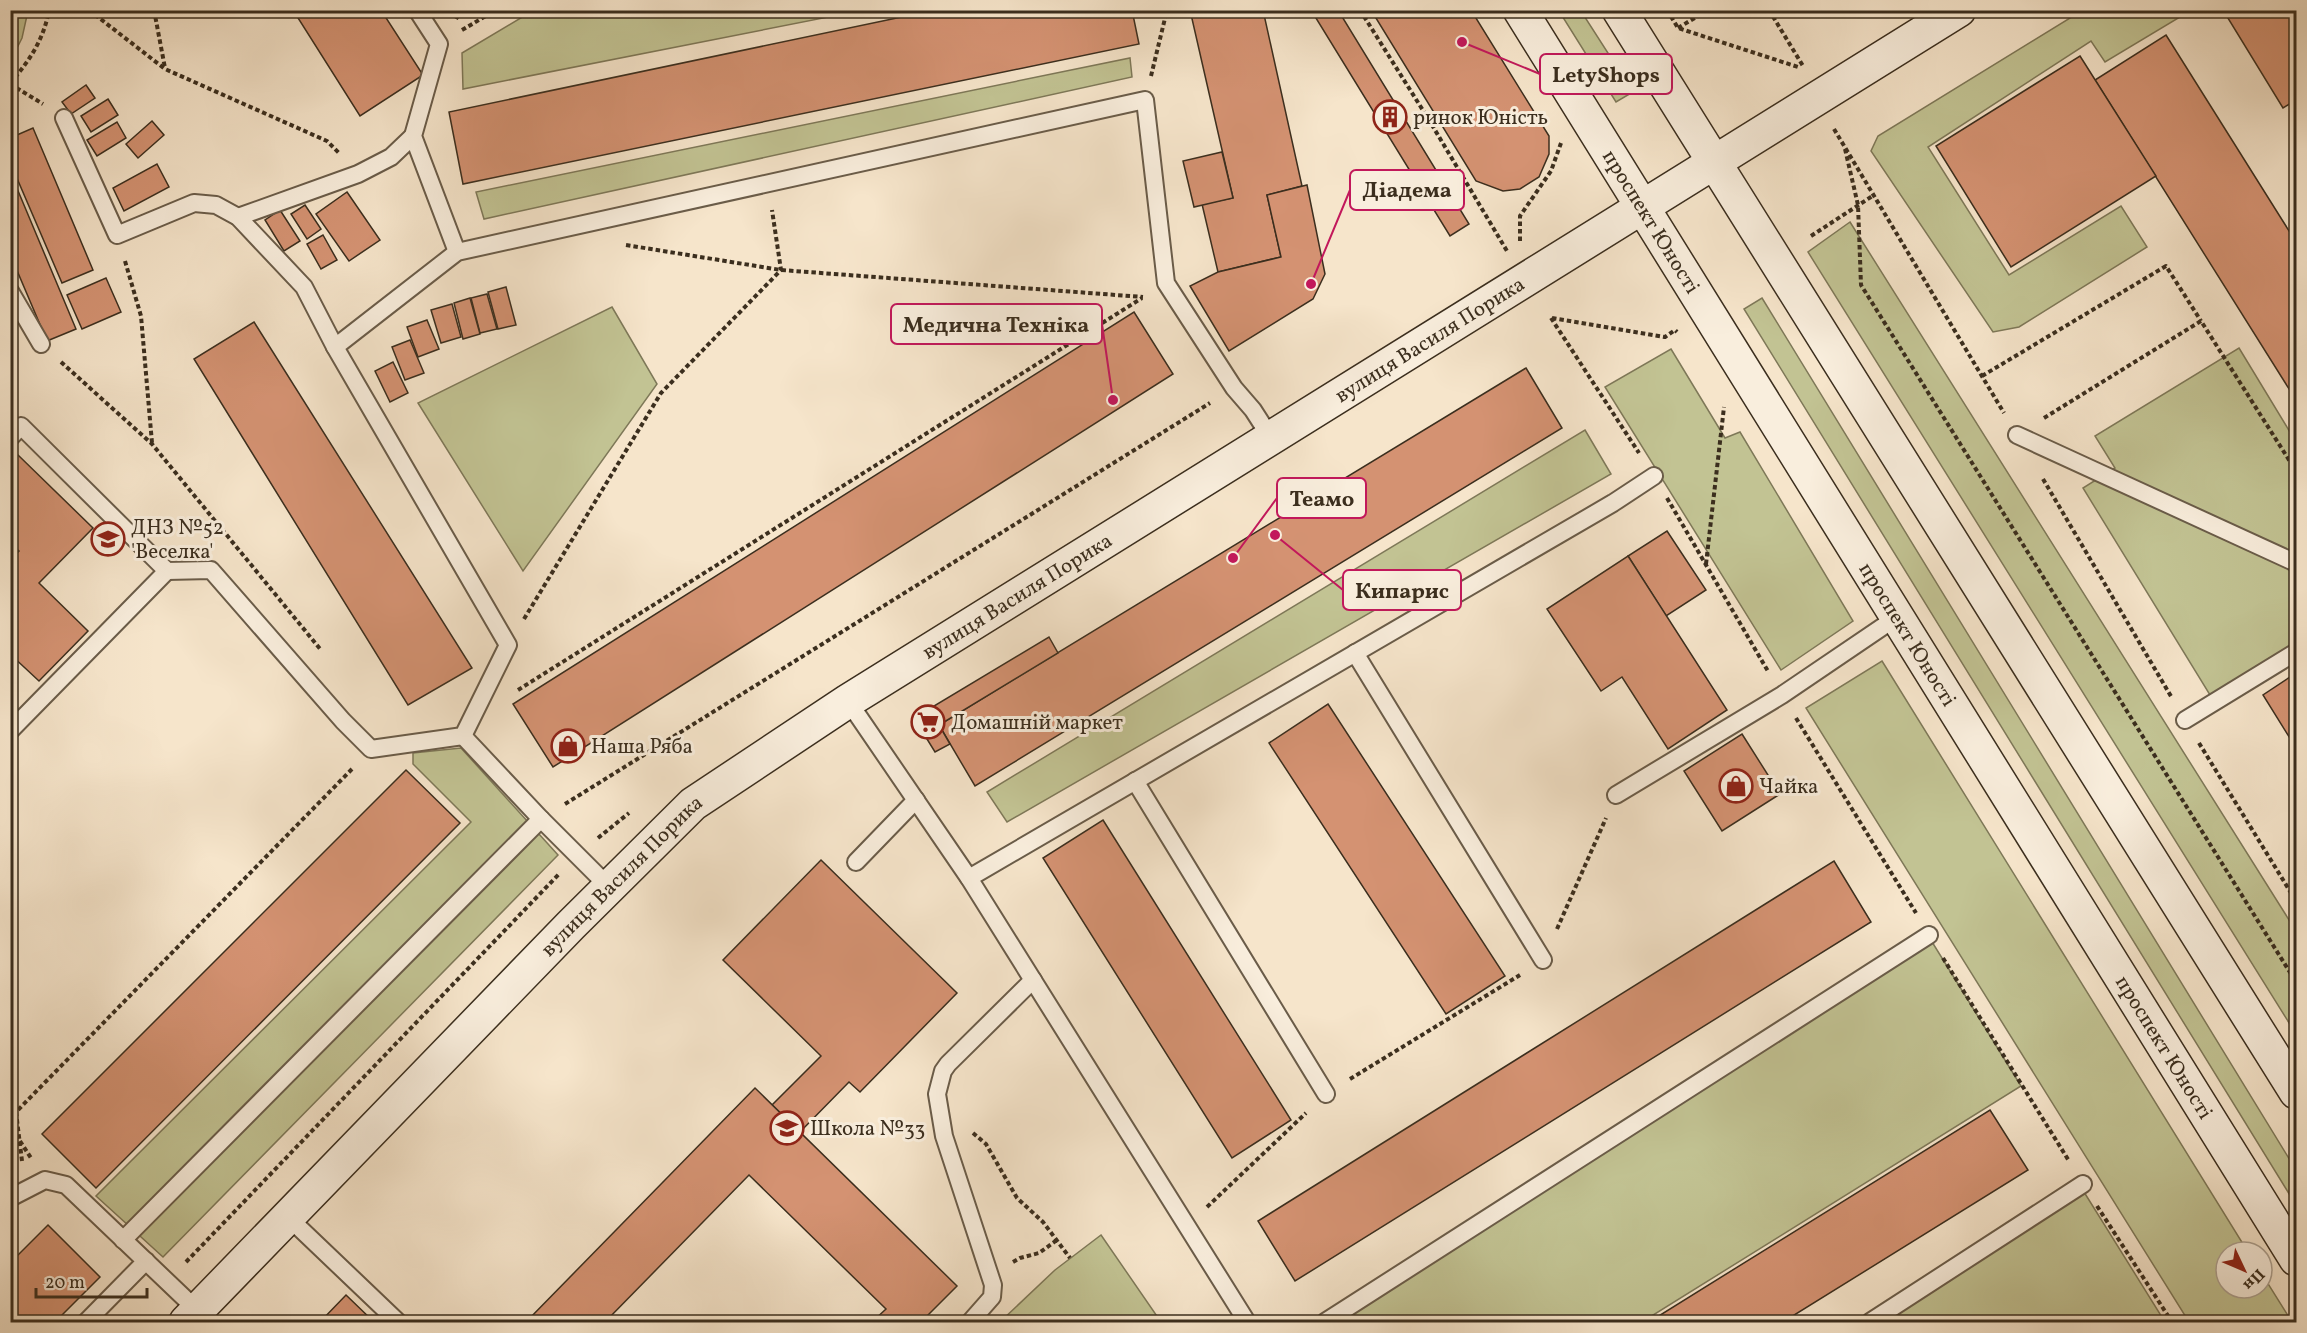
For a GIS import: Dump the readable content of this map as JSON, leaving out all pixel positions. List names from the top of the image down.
{
  "streets": {
    "main road": ["проспект Юності", "вулиця Василя Порика"]
  },
  "crossings": [
    ["проспект Юності", "вулиця Василя Порика"]
  ],
  "places": {
    "other": [
      "LetyShops",
      "Діадема",
      "Медична Техніка",
      "Кипарис",
      "Теамо"
    ],
    "building": ["ринок Юність"],
    "school or university": ["ДНЗ №52 'Веселка'", "Школа №33"],
    "supermarket": ["Домашній маркет"],
    "shop": ["Наша Ряба", "Чайка"]
  },
  "scale_bar": "20 m",
  "north": "bottom right"
}
